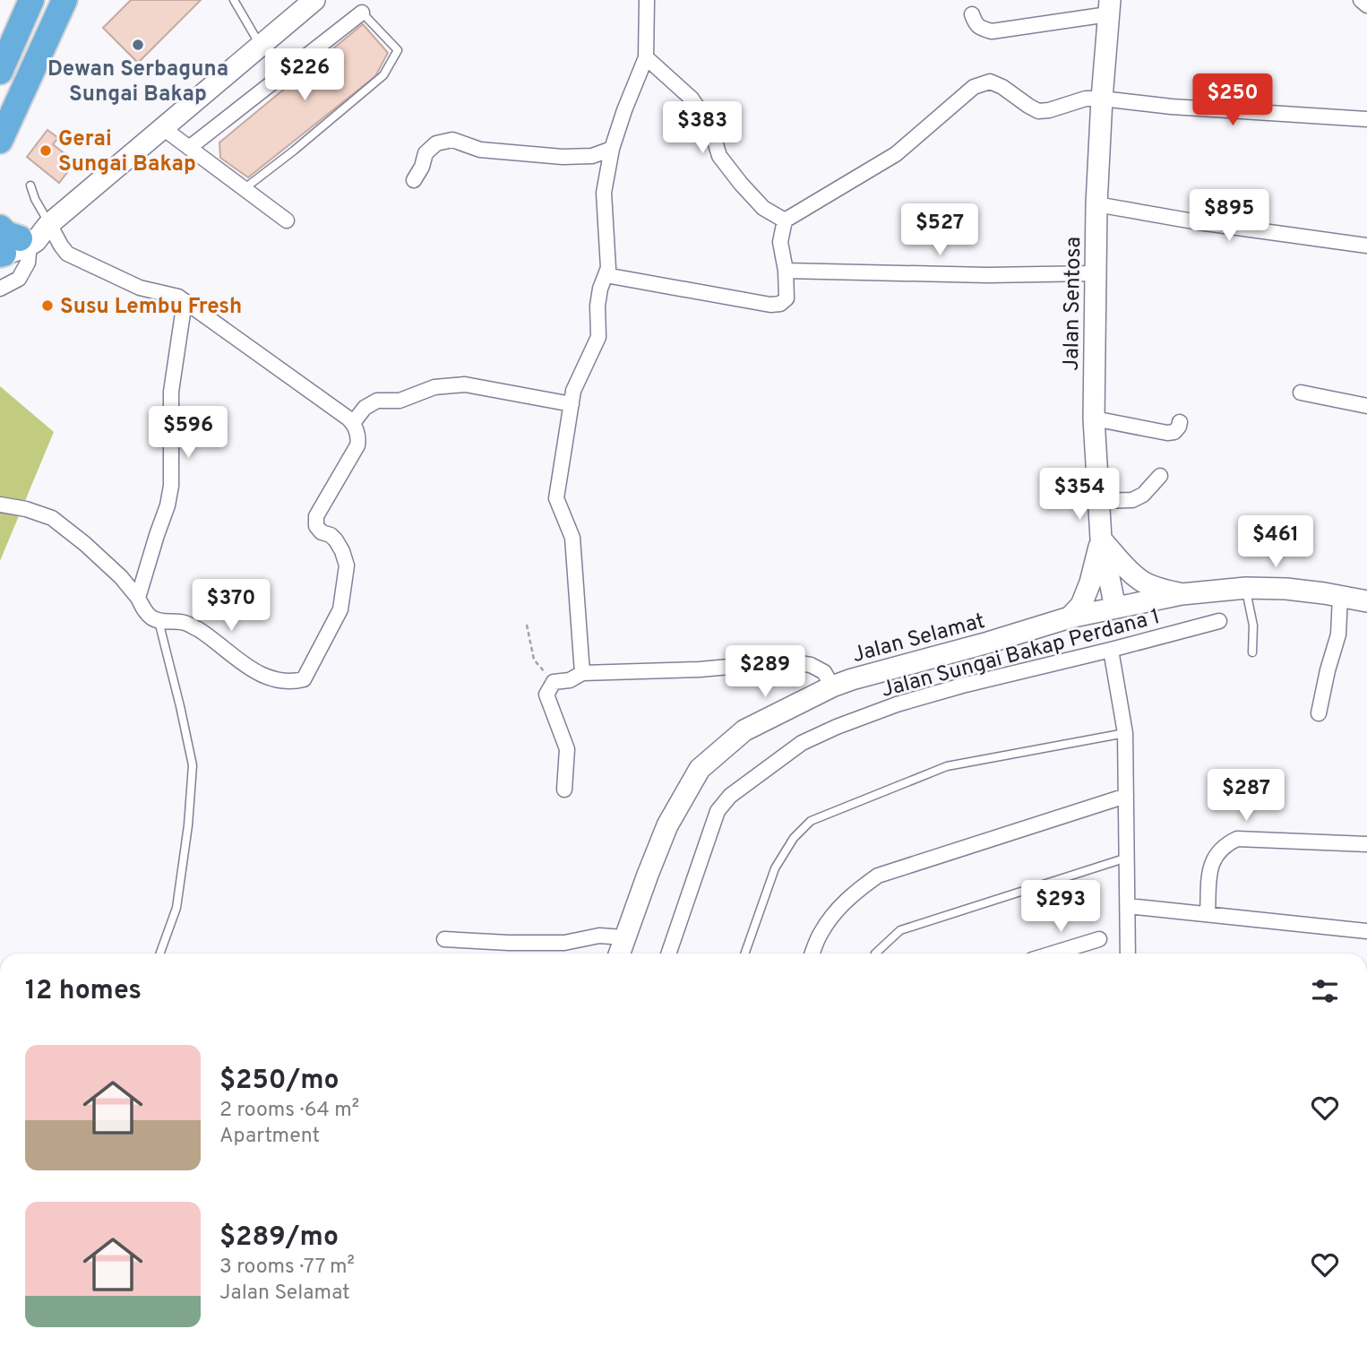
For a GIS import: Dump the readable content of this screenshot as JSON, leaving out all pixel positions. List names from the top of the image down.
{
  "streets": {
    "main road": ["Jalan Sentosa", "Jalan Selamat"],
    "street": ["Jalan Sungai Bakap Perdana 1"]
  },
  "crossings": [
    ["Jalan Sentosa", "Jalan Selamat"]
  ],
  "places": ["Dewan Serbaguna Sungai Bakap", "Gerai Sungai Bakap", "Susu Lembu Fresh"],
  "page": {
    "price": [
      "$226",
      "$250",
      "$383",
      "$895",
      "$527",
      "$596",
      "$354",
      "$461",
      "$370",
      "$289",
      "$287",
      "$293"
    ],
    "heading": "12 homes",
    "list": [
      {
        "name": "$250/mo",
        "note": "2 rooms · 64 m² · Apartment"
      },
      {
        "name": "$289/mo",
        "note": "3 rooms · 77 m² · Jalan Selamat"
      }
    ]
  }
}
